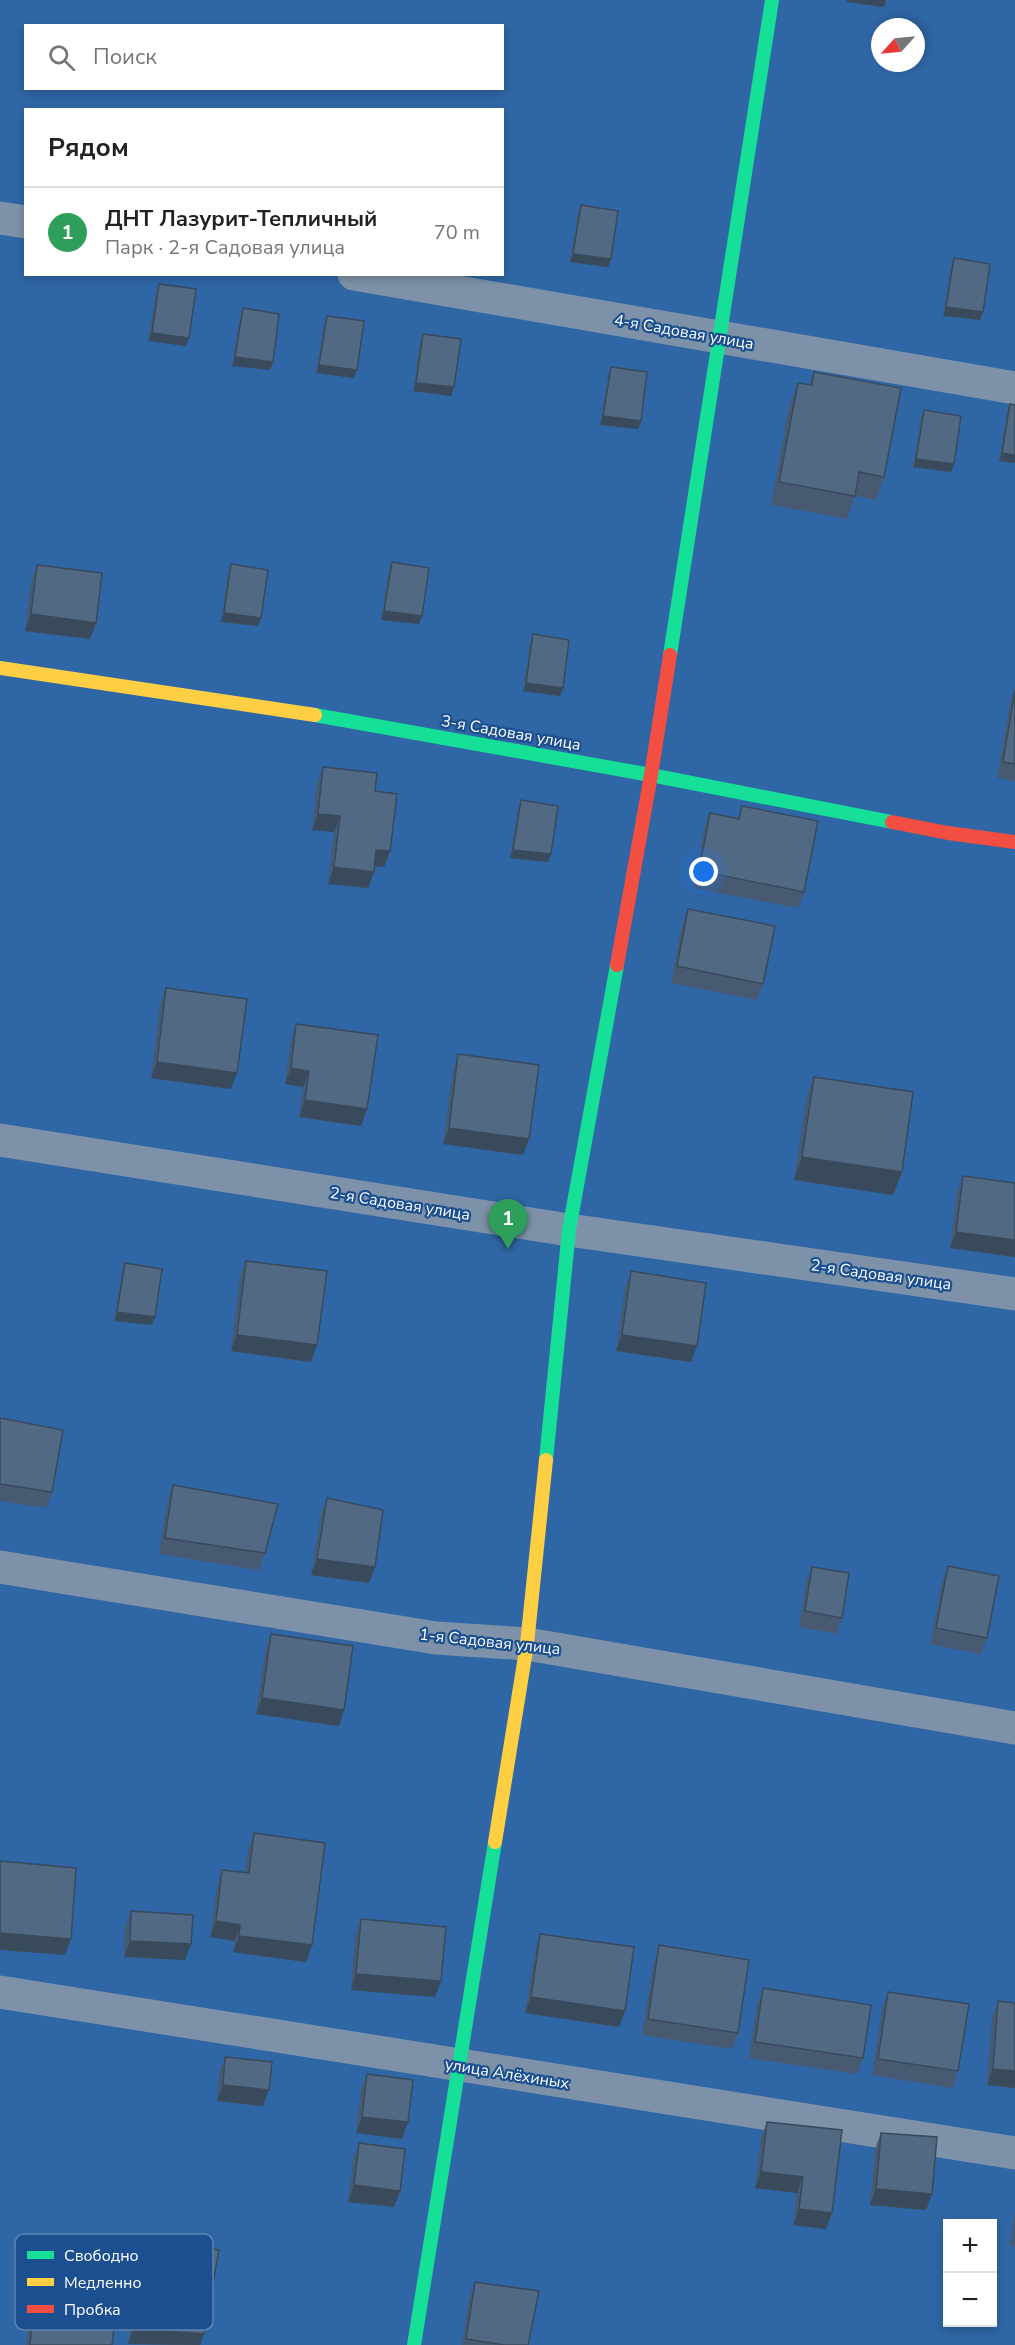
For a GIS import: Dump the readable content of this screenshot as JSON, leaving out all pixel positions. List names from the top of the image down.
{
  "streets": {
    "street": [
      "4-я Садовая улица",
      "3-я Садовая улица",
      "2-я Садовая улица",
      "1-я Садовая улица",
      "улица Алёхиных"
    ]
  },
  "legend": ["Свободно", "Медленно", "Пробка"],
  "north": "bottom left",
  "page": {
    "search": "Поиск",
    "heading": "Рядом",
    "list": [
      {
        "mark": "1",
        "name": "ДНТ Лазурит-Тепличный",
        "note": "Парк · 2-я Садовая улица",
        "value": "70 m"
      }
    ],
    "pins": "1",
    "map_buttons": ["+", "−"]
  }
}
